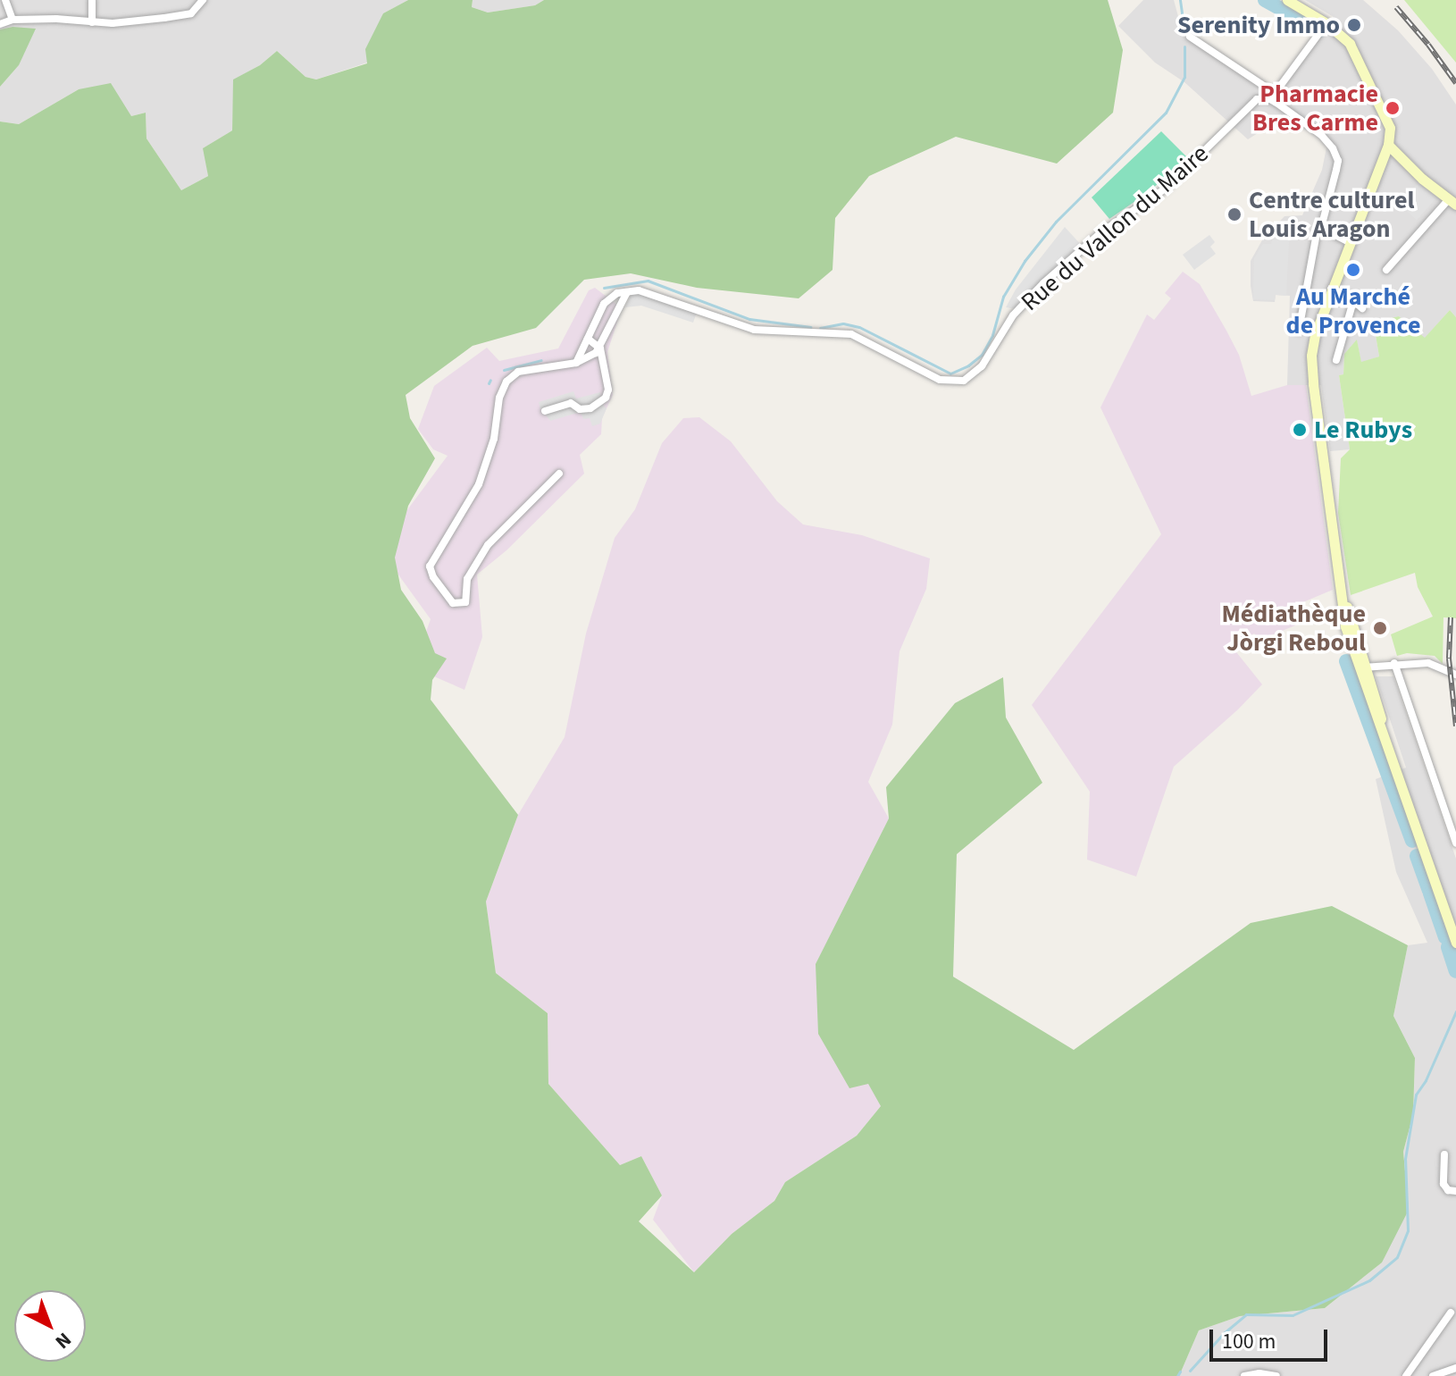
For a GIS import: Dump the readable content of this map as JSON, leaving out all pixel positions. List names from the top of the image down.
{
  "streets": {
    "street": ["Rue du Vallon du Maire"]
  },
  "places": [
    "Serenity Immo",
    "Pharmacie Bres Carme",
    "Centre culturel Louis Aragon",
    "Au Marché de Provence",
    "Le Rubys",
    "Médiathèque Jòrgi Reboul"
  ],
  "scale_bar": "100 m",
  "north": "bottom right"
}
